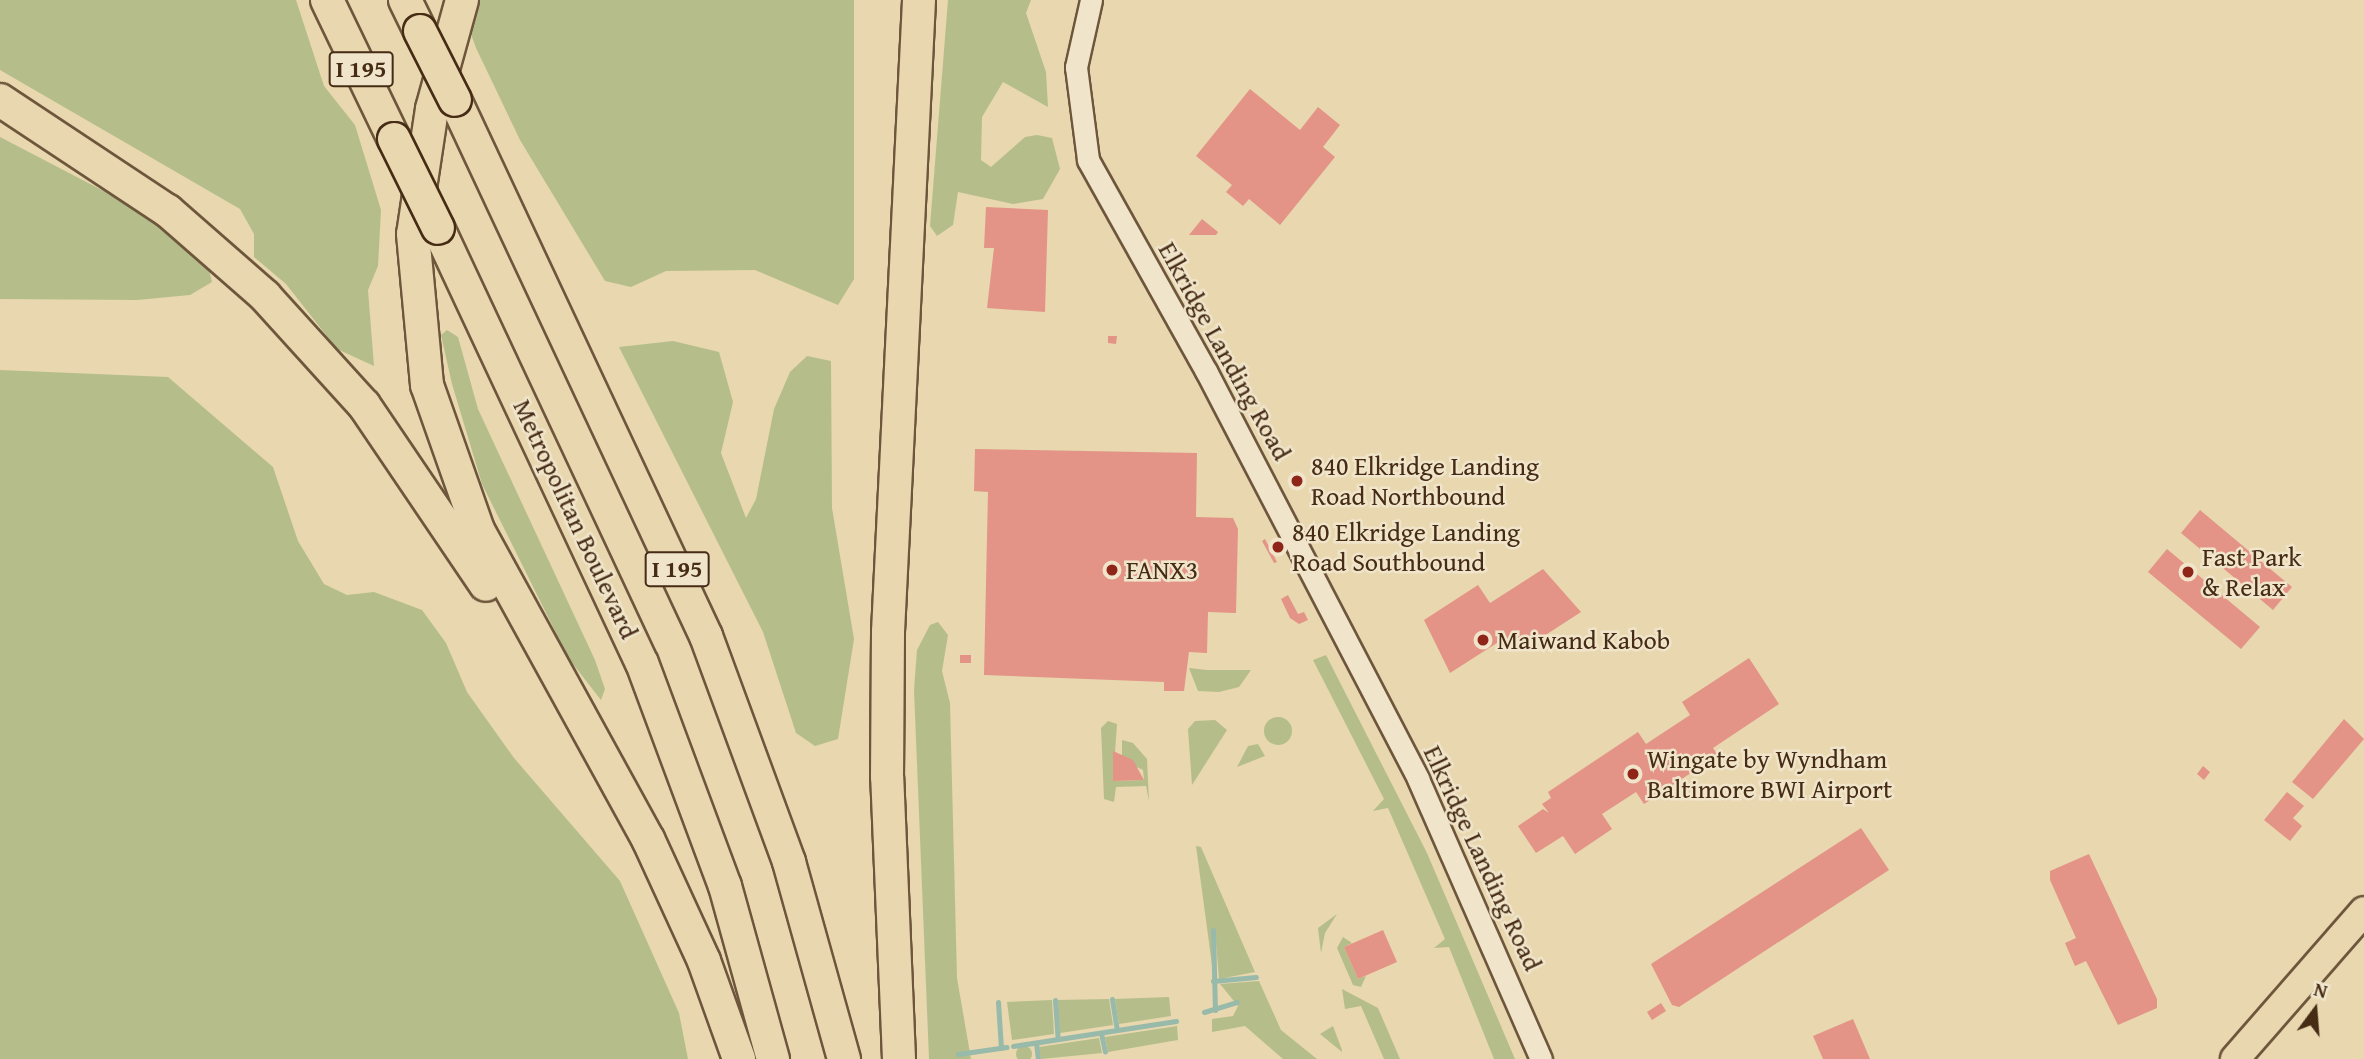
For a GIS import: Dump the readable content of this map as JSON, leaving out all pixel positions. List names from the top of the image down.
{
  "streets": {
    "highway": ["I 195", "Metropolitan Boulevard"],
    "street": ["Elkridge Landing Road"]
  },
  "places": [
    "840 Elkridge Landing Road Northbound",
    "840 Elkridge Landing Road Southbound",
    "FANX3",
    "Fast Park & Relax",
    "Maiwand Kabob",
    "Wingate by Wyndham Baltimore BWI Airport"
  ],
  "north": "top"
}
